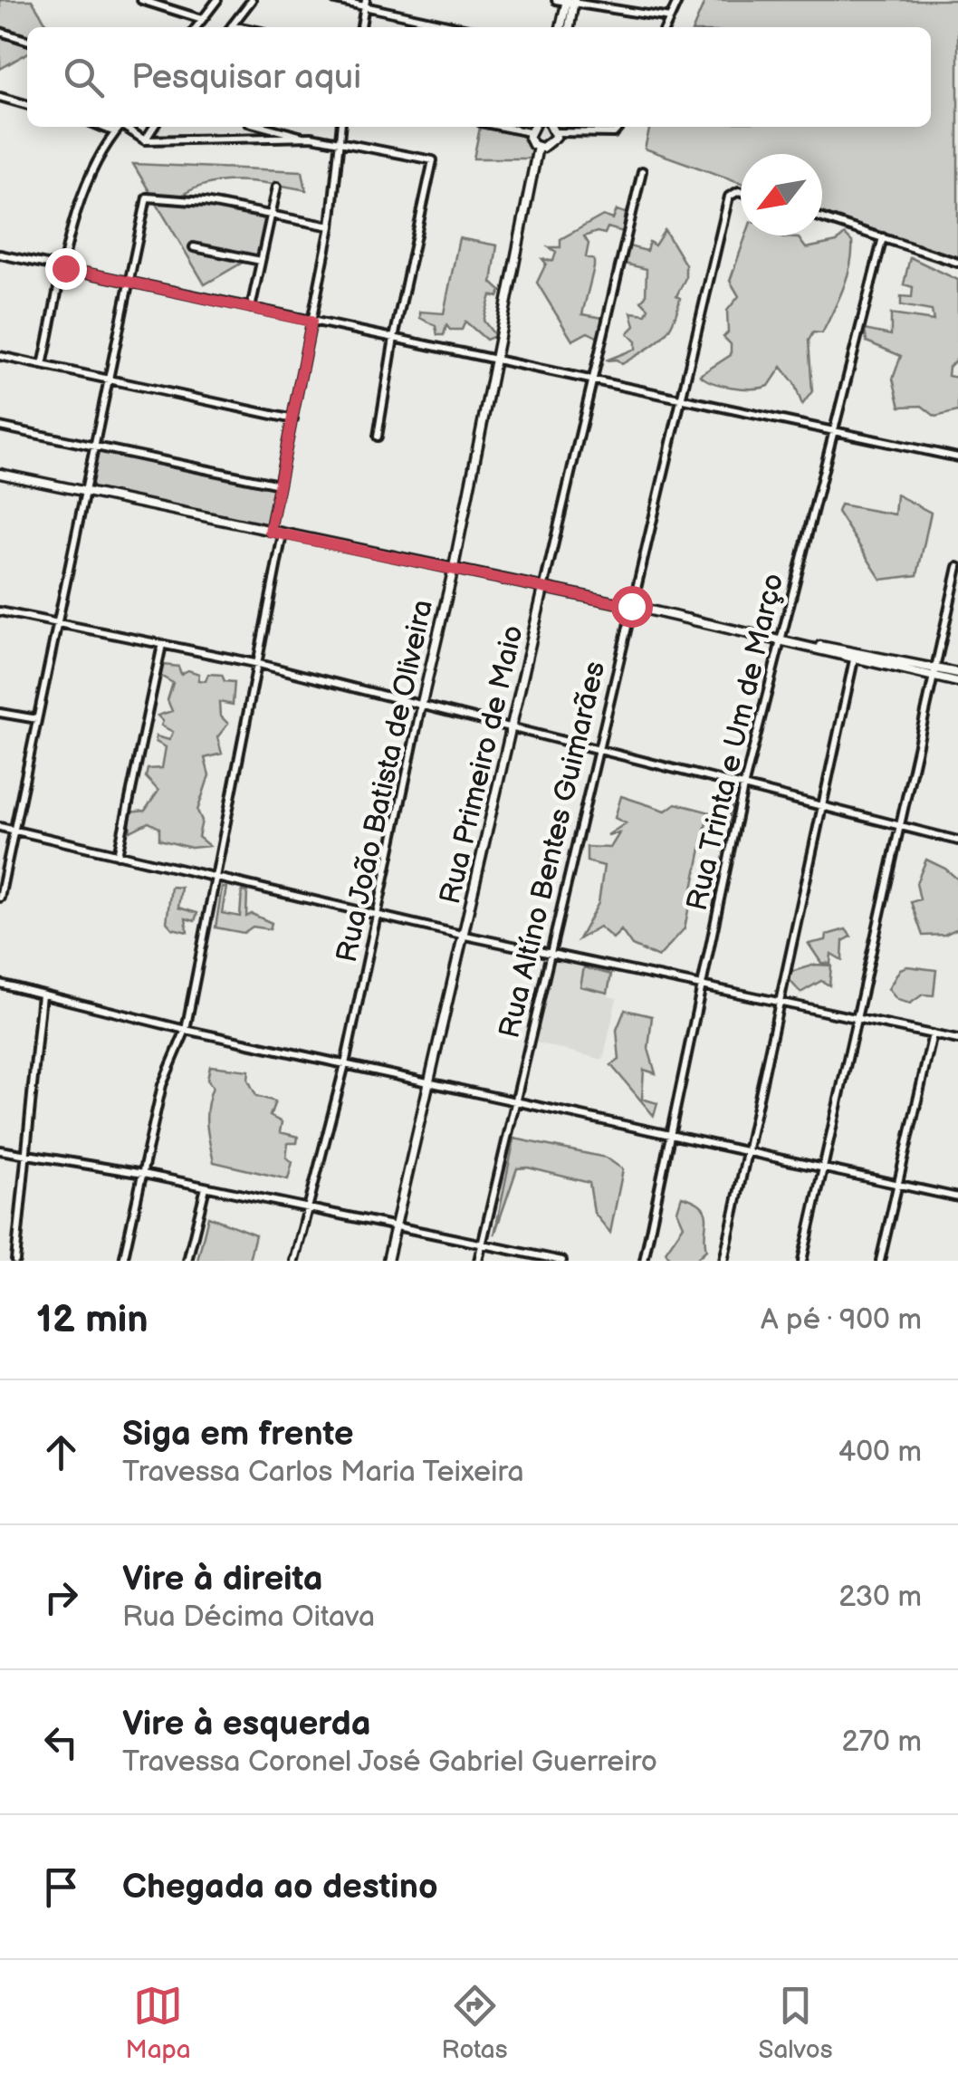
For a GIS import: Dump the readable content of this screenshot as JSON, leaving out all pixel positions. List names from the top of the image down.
{
  "streets": {
    "street": [
      "Rua Trinta e Um de Março",
      "Rua Primeiro de Maio",
      "Rua João Batista de Oliveira",
      "Rua Altíno Bentes Guimarães"
    ]
  },
  "north": "bottom left",
  "page": {
    "search": "Pesquisar aqui",
    "heading": ["12 min", "A pé · 900 m"],
    "list": [
      ["Siga em frente", "Travessa Carlos Maria Teixeira", "400 m"],
      ["Vire à direita", "Rua Décima Oitava", "230 m"],
      ["Vire à esquerda", "Travessa Coronel José Gabriel Guerreiro", "270 m"],
      "Chegada ao destino"
    ],
    "nav": ["Mapa", "Rotas", "Salvos"]
  }
}
